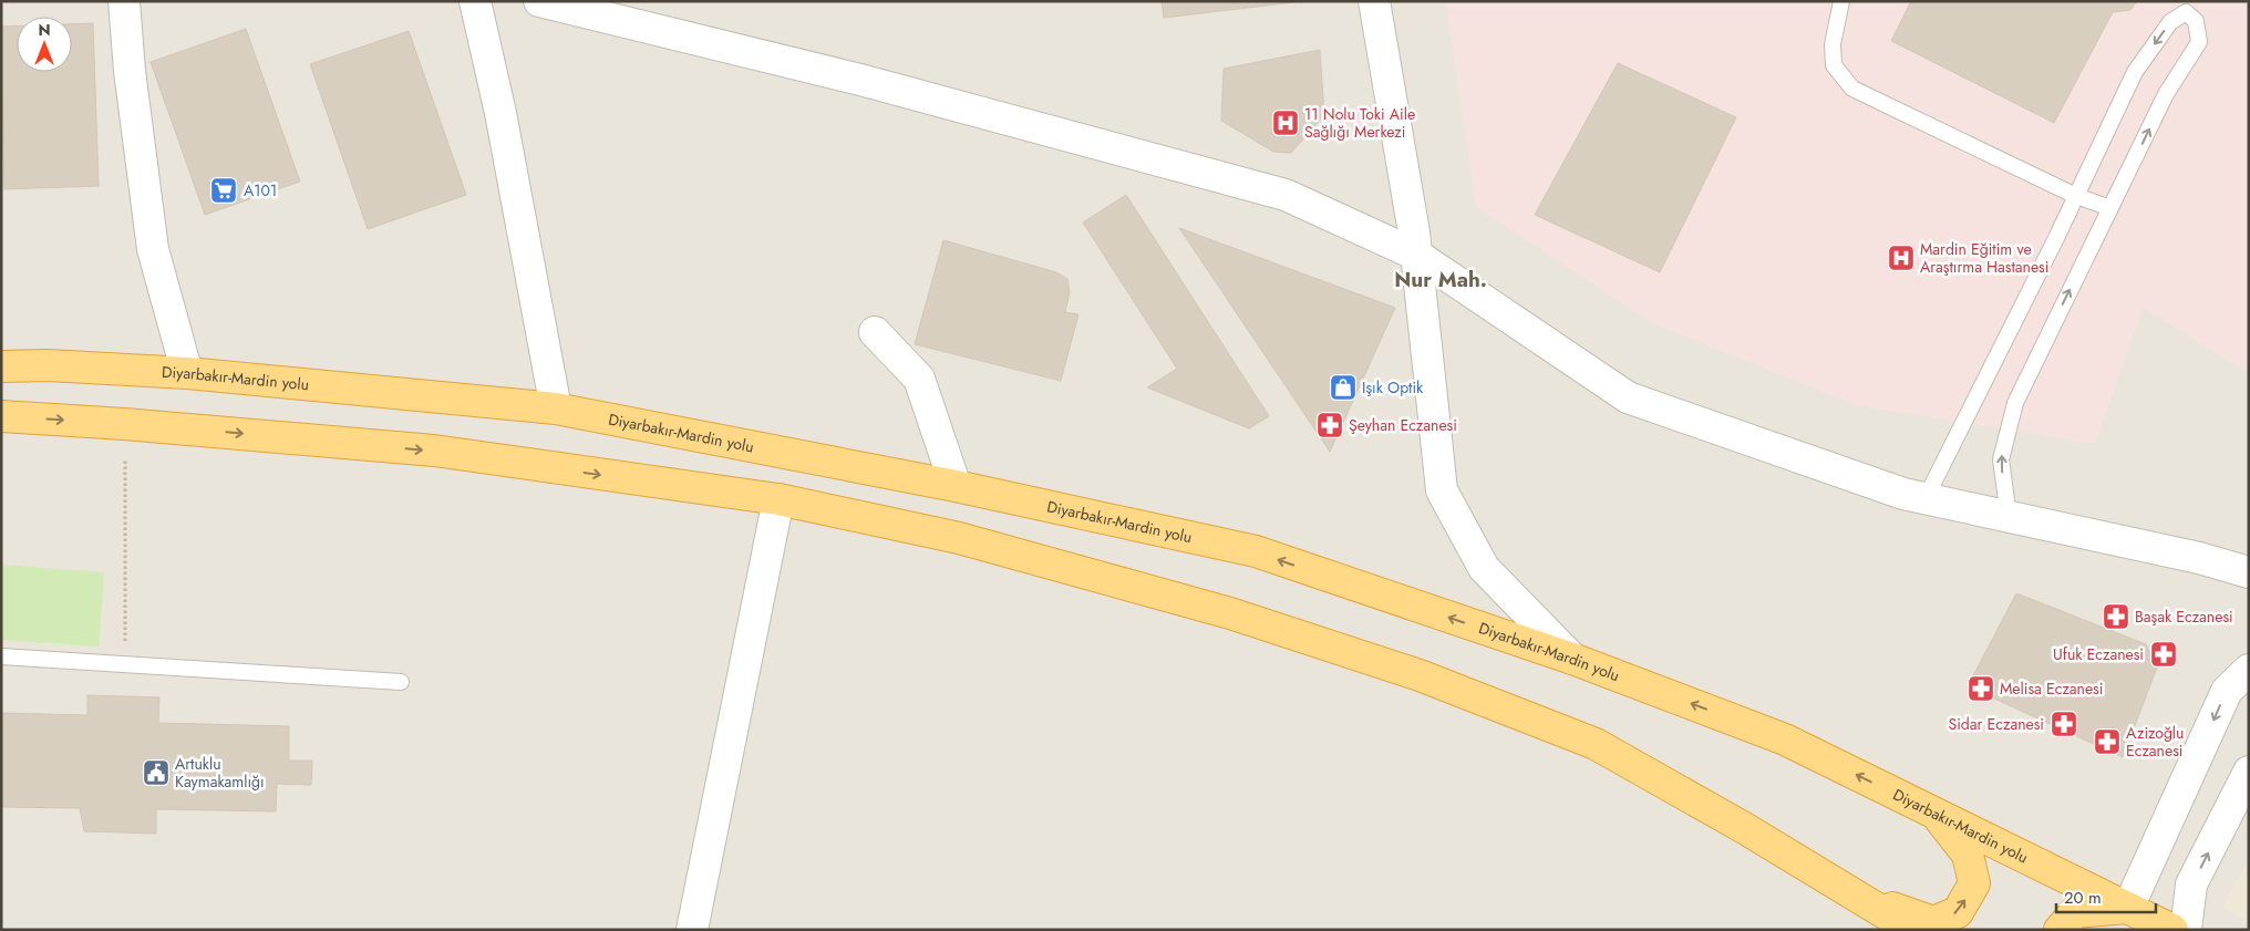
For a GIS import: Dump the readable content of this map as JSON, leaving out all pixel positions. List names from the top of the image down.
{
  "streets": {
    "highway": ["Diyarbakır-Mardin yolu"]
  },
  "districts": ["Nur Mah."],
  "places": {
    "hospital": ["11 Nolu Toki Aile Sağlığı Merkezi", "Mardin Eğitim ve Araştırma Hastanesi"],
    "supermarket": ["A101"],
    "shop": ["Işık Optik"],
    "pharmacy": [
      "Şeyhan Eczanesi",
      "Başak Eczanesi",
      "Ufuk Eczanesi",
      "Melisa Eczanesi",
      "Sidar Eczanesi",
      "Azizoğlu Eczanesi"
    ],
    "public building": ["Artuklu Kaymakamlığı"]
  },
  "scale_bar": "20 m",
  "north": "top"
}
